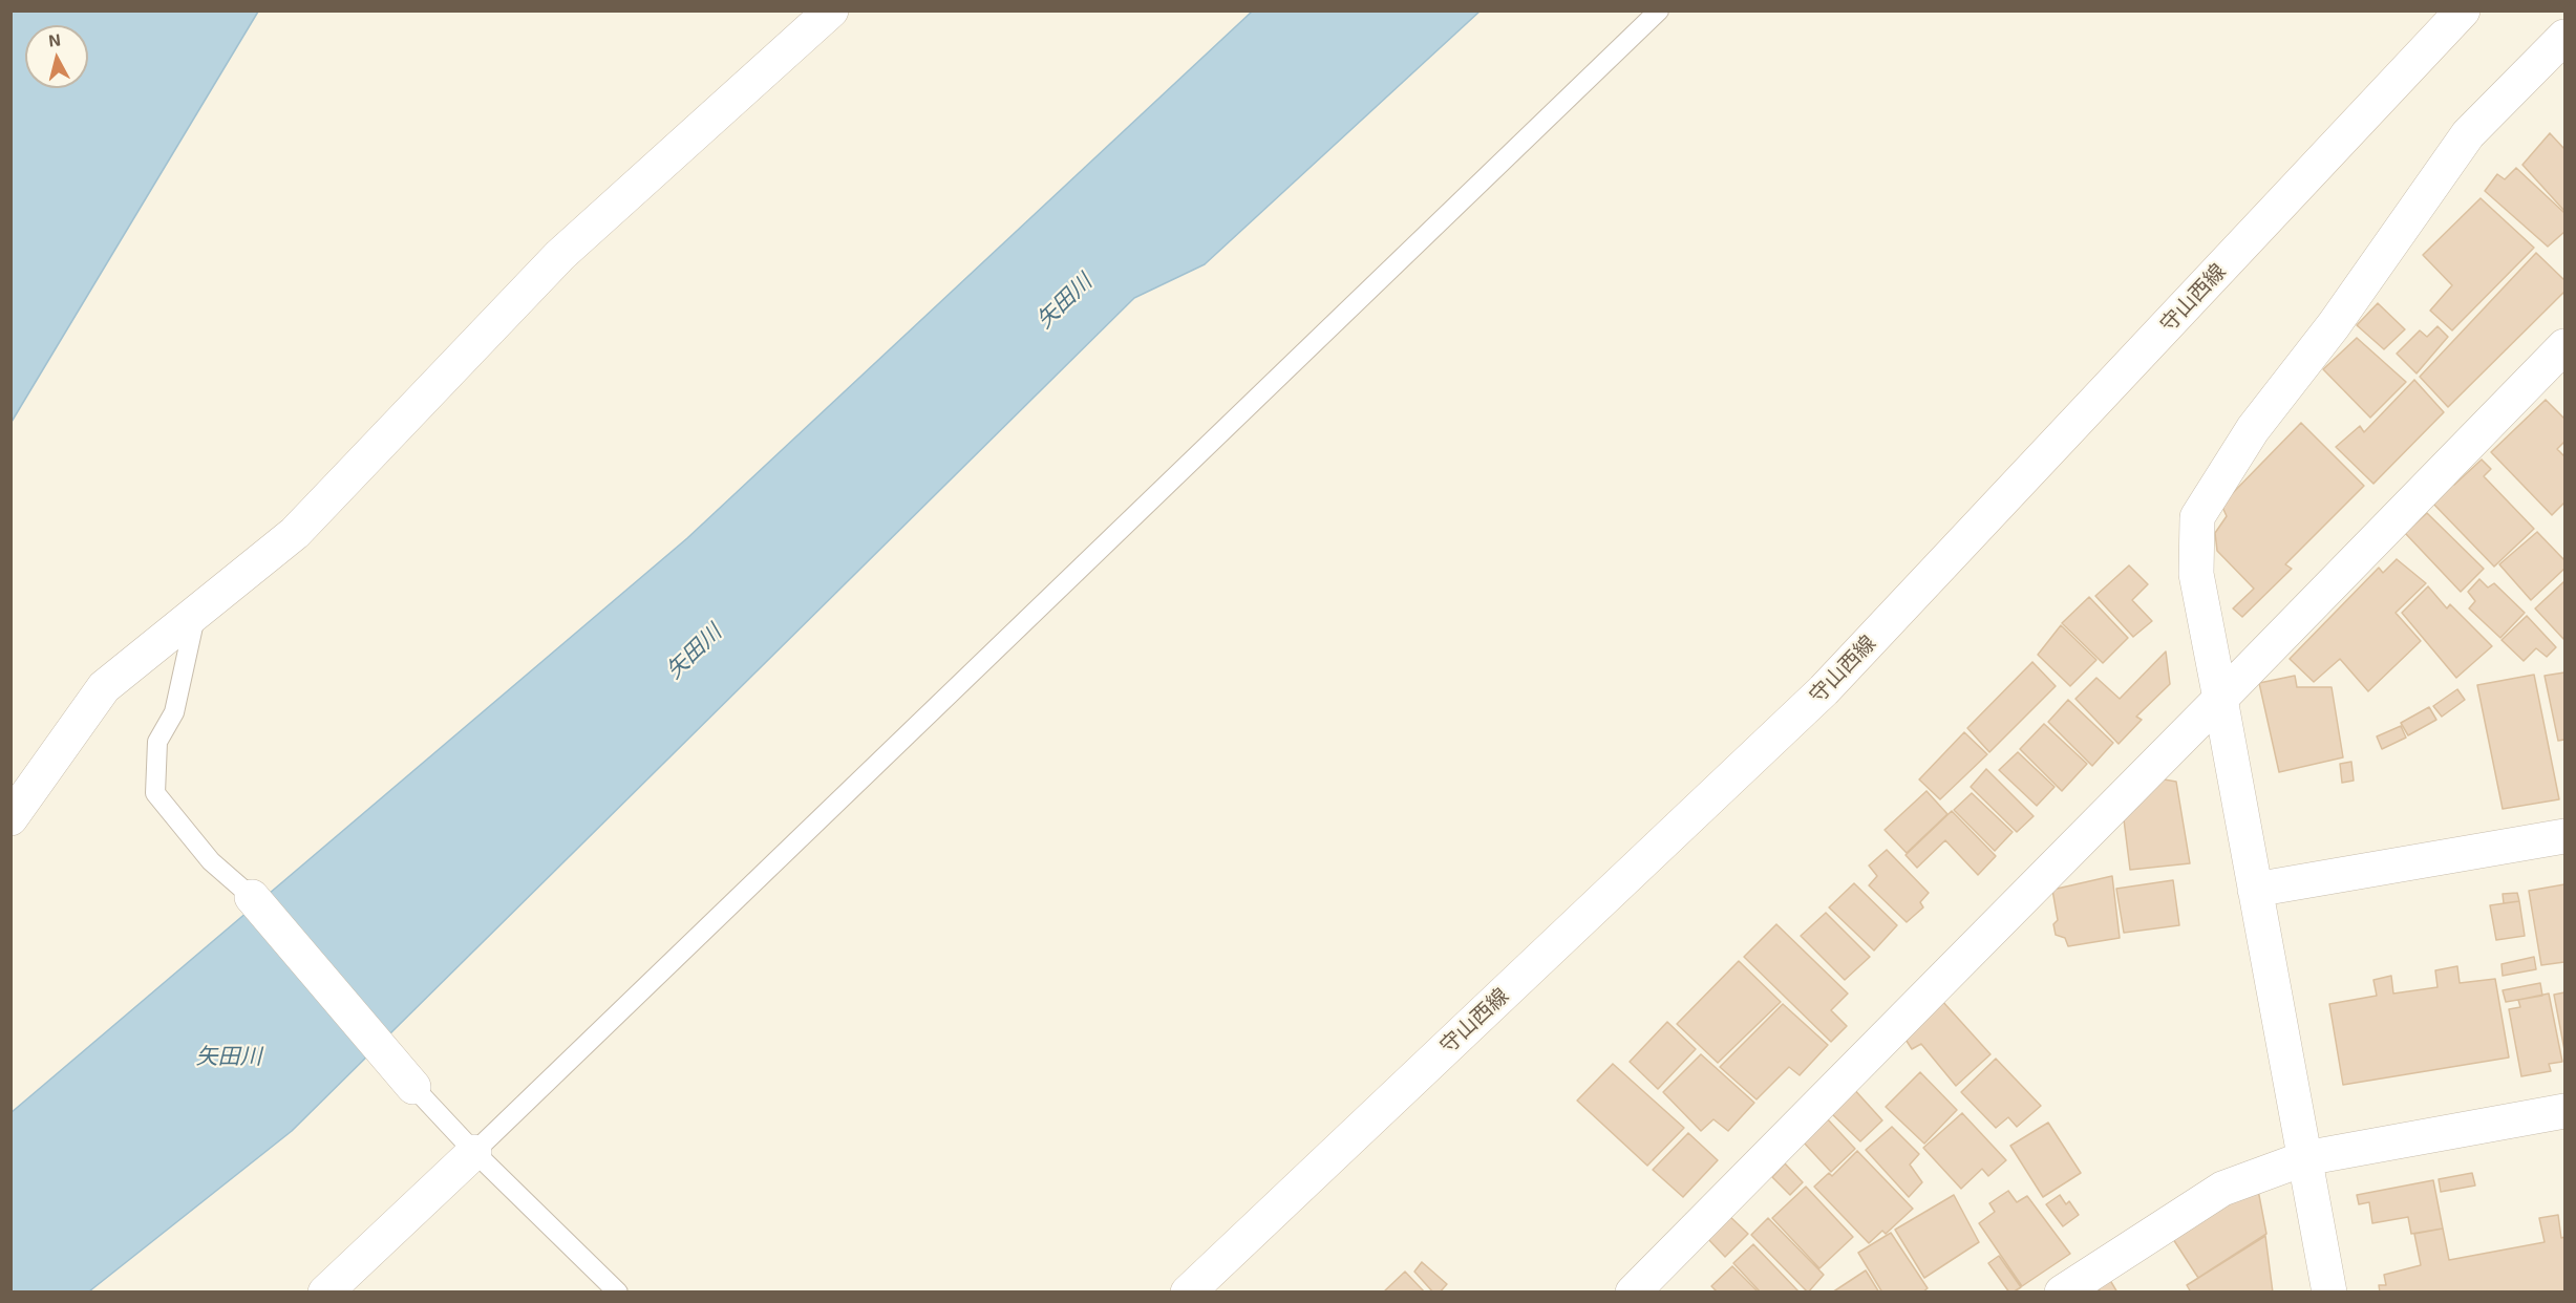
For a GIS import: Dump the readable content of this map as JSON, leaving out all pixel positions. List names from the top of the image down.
{
  "streets": {
    "street": ["守山西線"]
  },
  "water": ["矢田川"],
  "north": "top"
}
